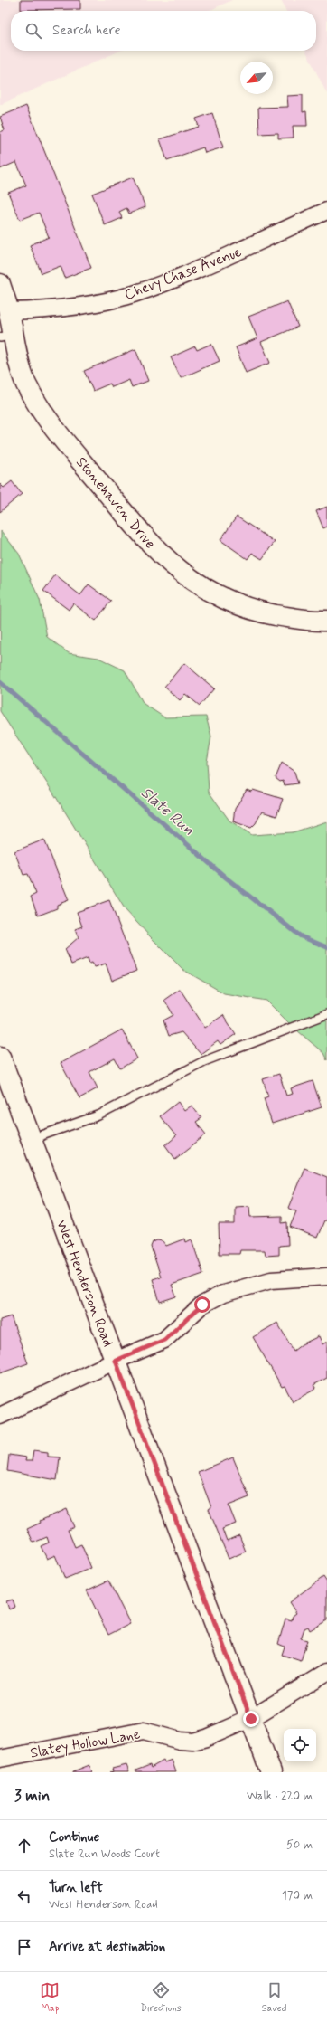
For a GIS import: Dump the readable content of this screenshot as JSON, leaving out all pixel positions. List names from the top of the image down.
{
  "streets": {
    "main road": ["Stonehaven Drive", "West Henderson Road"],
    "street": ["Chevy Chase Avenue", "Slatey Hollow Lane"]
  },
  "crossings": [
    ["Chevy Chase Avenue", "Stonehaven Drive"],
    ["West Henderson Road", "Slatey Hollow Lane"]
  ],
  "water": ["Slate Run"],
  "north": "bottom left",
  "page": {
    "search": "Search here",
    "heading": ["3 min", "Walk · 220 m"],
    "list": [
      ["Continue", "Slate Run Woods Court", "50 m"],
      ["Turn left", "West Henderson Road", "170 m"],
      "Arrive at destination"
    ],
    "nav": ["Map", "Directions", "Saved"]
  }
}
